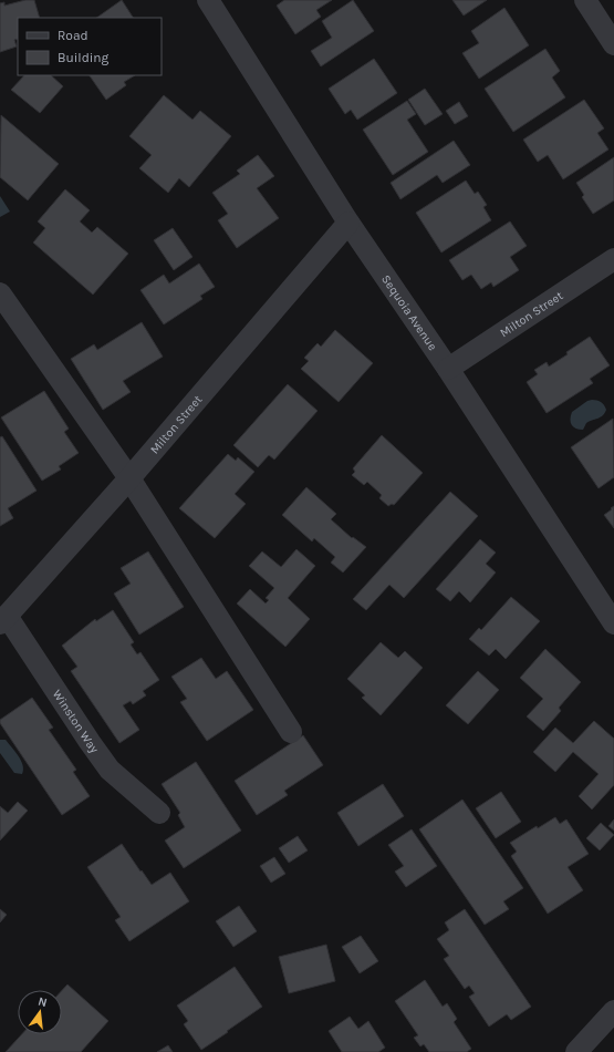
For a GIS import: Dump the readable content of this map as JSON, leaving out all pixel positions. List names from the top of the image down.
{
  "streets": {
    "street": ["Sequoia Avenue", "Milton Street", "Winston Way"]
  },
  "crossings": [
    ["Sequoia Avenue", "Milton Street"],
    ["Milton Street", "Winston Way"]
  ],
  "legend": ["Road", "Building"],
  "north": "top"
}
